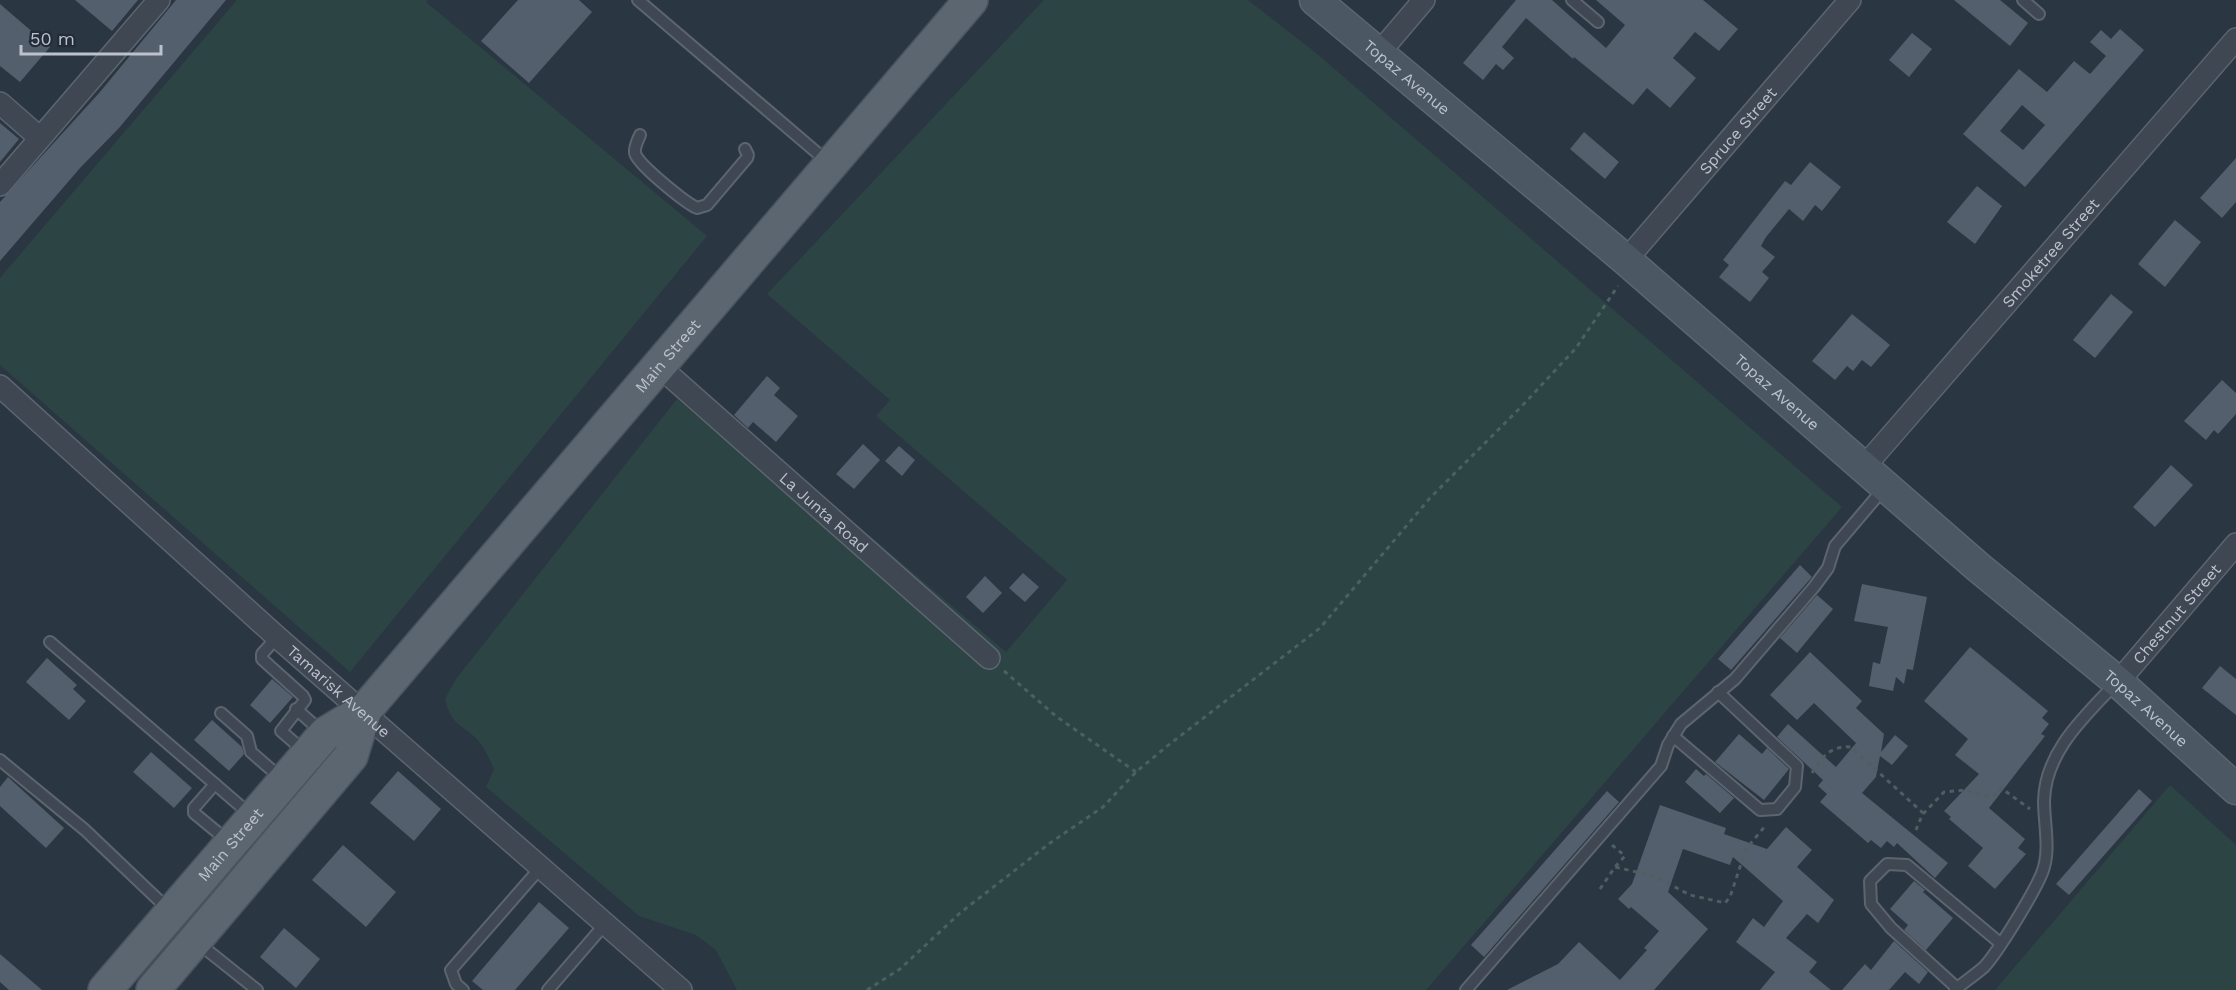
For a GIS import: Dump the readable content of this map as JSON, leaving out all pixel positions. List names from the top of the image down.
{
  "streets": {
    "main road": ["Main Street"],
    "street": [
      "Topaz Avenue",
      "Spruce Street",
      "Smoketree Street",
      "La Junta Road",
      "Chestnut Street",
      "Tamarisk Avenue"
    ]
  },
  "crossings": [
    ["Topaz Avenue", "Spruce Street"],
    ["Topaz Avenue", "Smoketree Street"],
    ["Topaz Avenue", "Chestnut Street"],
    ["Main Street", "La Junta Road"],
    ["Main Street", "Tamarisk Avenue"]
  ],
  "scale_bar": "50 m"
}
